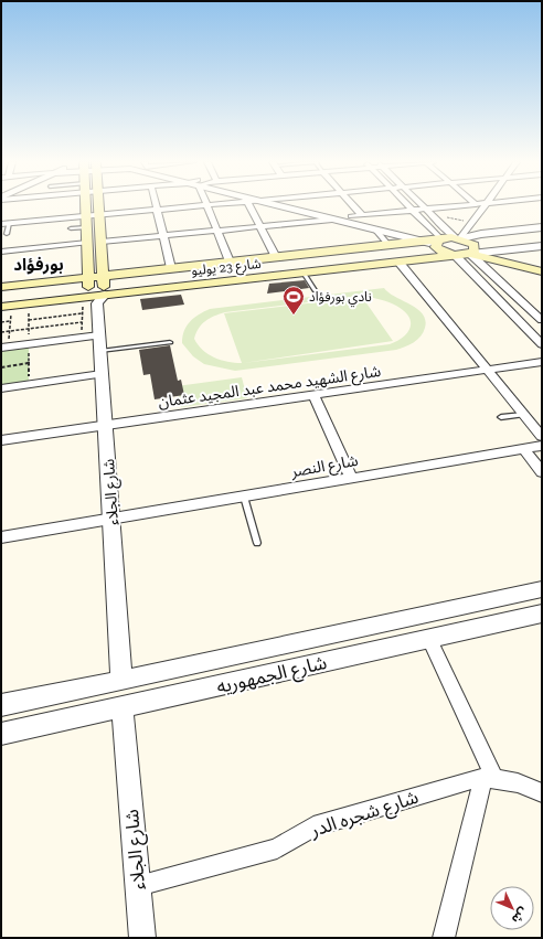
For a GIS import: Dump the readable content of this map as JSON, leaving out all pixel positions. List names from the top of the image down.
{
  "streets": {
    "main road": ["شارع 23 يوليو", "شارع الجلاء"],
    "street": [
      "شارع الشهيد محمد عبد المجيد عثمان",
      "شارع النصر",
      "شارع الجمهوريه",
      "شارع شجره الدر"
    ]
  },
  "crossings": [
    ["شارع 23 يوليو", "شارع الجلاء"],
    ["شارع الشهيد محمد عبد المجيد عثمان", "شارع الجلاء"],
    ["شارع النصر", "شارع الجلاء"],
    ["شارع الجلاء", "شارع الجمهوريه"],
    ["شارع الجلاء", "شارع شجره الدر"]
  ],
  "districts": ["بورفؤاد"],
  "places": {
    "sports": ["نادي بورفؤاد"]
  },
  "north": "bottom right"
}
